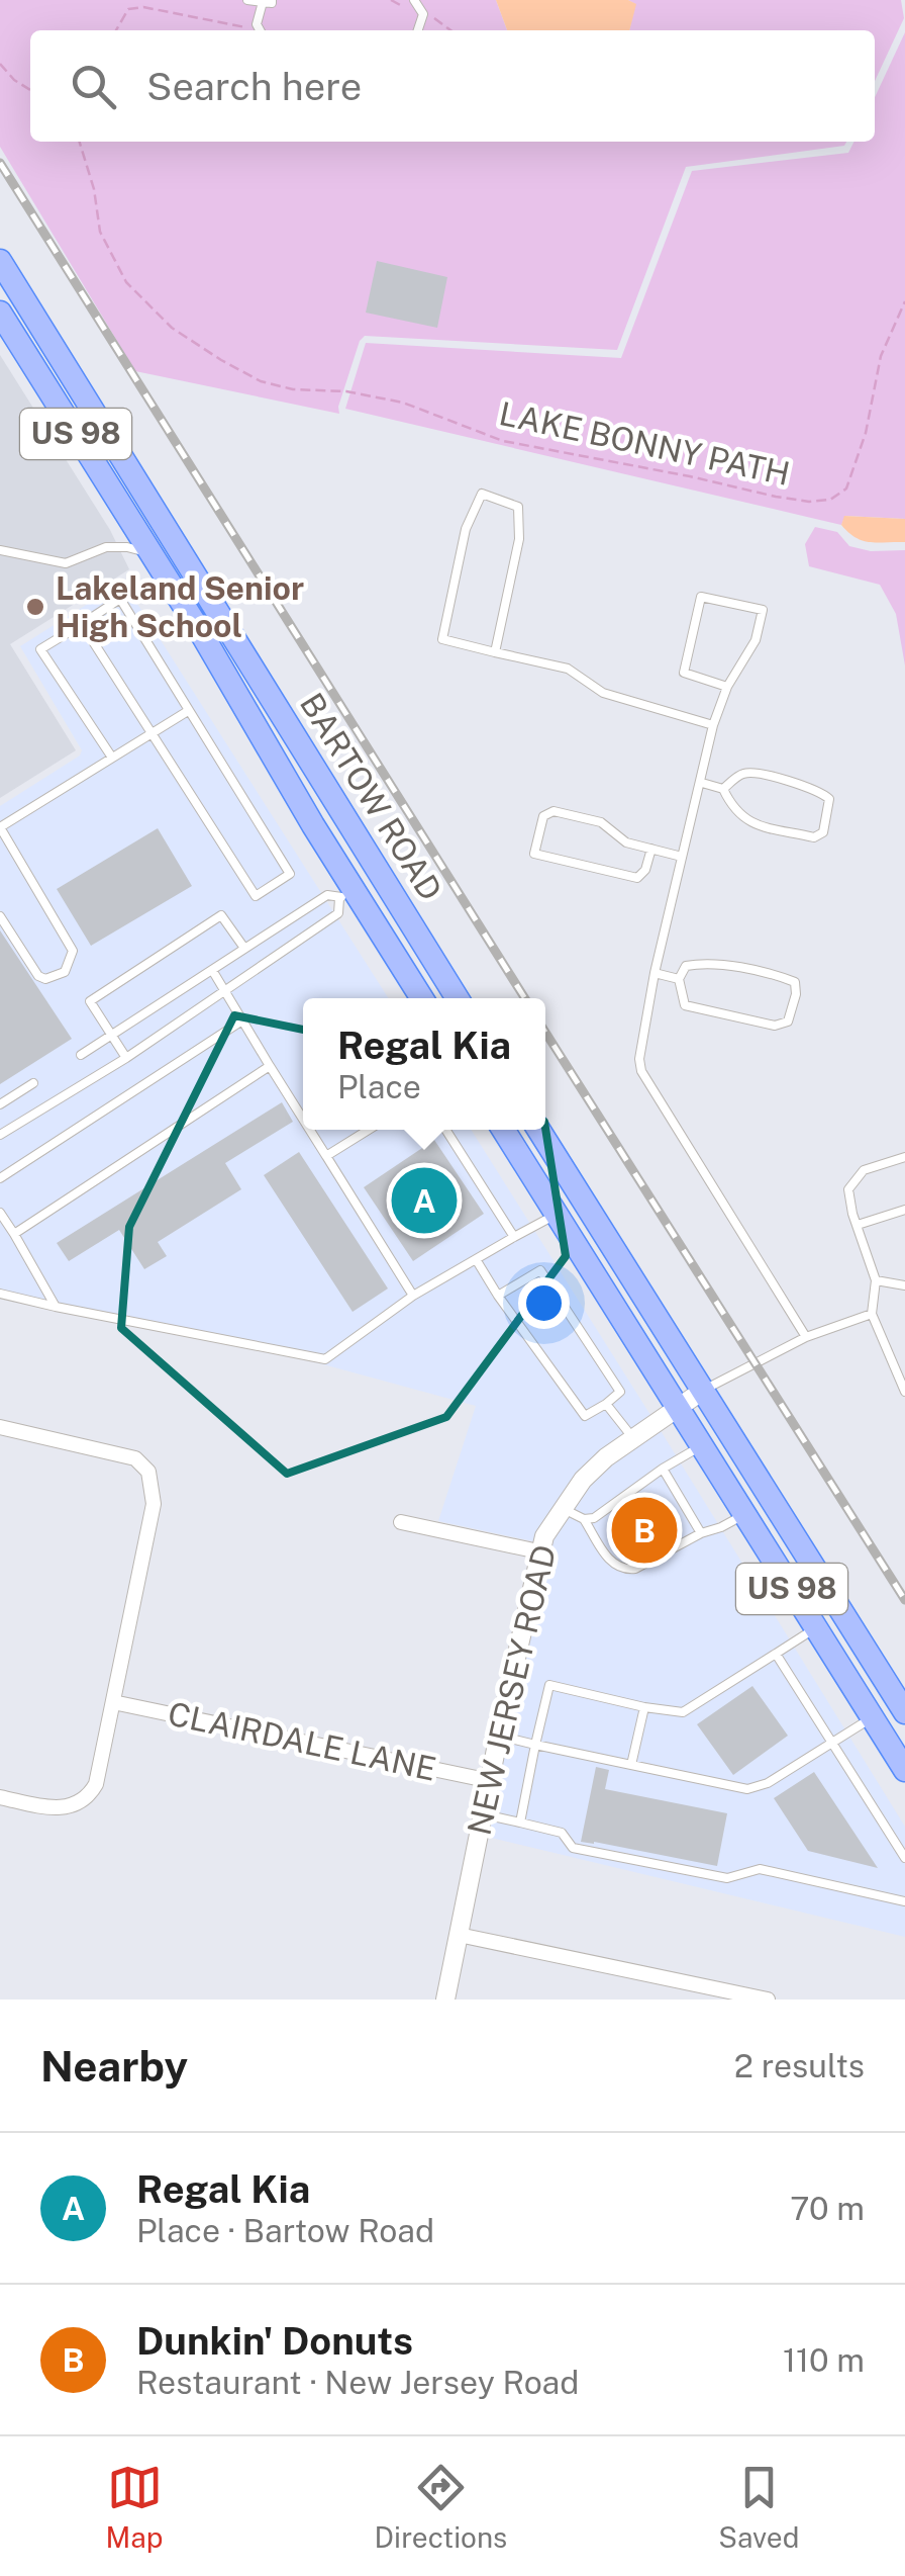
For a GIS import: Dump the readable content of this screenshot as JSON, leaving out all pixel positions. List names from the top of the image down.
{
  "streets": {
    "main road": ["US 98", "BARTOW ROAD"],
    "street": ["NEW JERSEY ROAD", "CLAIRDALE LANE"],
    "path": ["LAKE BONNY PATH"]
  },
  "crossings": [
    ["US 98", "NEW JERSEY ROAD"],
    ["NEW JERSEY ROAD", "CLAIRDALE LANE"]
  ],
  "places": ["Lakeland Senior High School"],
  "page": {
    "search": "Search here",
    "popup": ["Regal Kia", "Place"],
    "pins": ["A", "B"],
    "heading": ["Nearby", "2 results"],
    "list": [
      {
        "mark": "A",
        "name": "Regal Kia",
        "note": "Place · Bartow Road",
        "value": "70 m"
      },
      {
        "mark": "B",
        "name": "Dunkin' Donuts",
        "note": "Restaurant · New Jersey Road",
        "value": "110 m"
      }
    ],
    "nav": ["Map", "Directions", "Saved"]
  }
}
